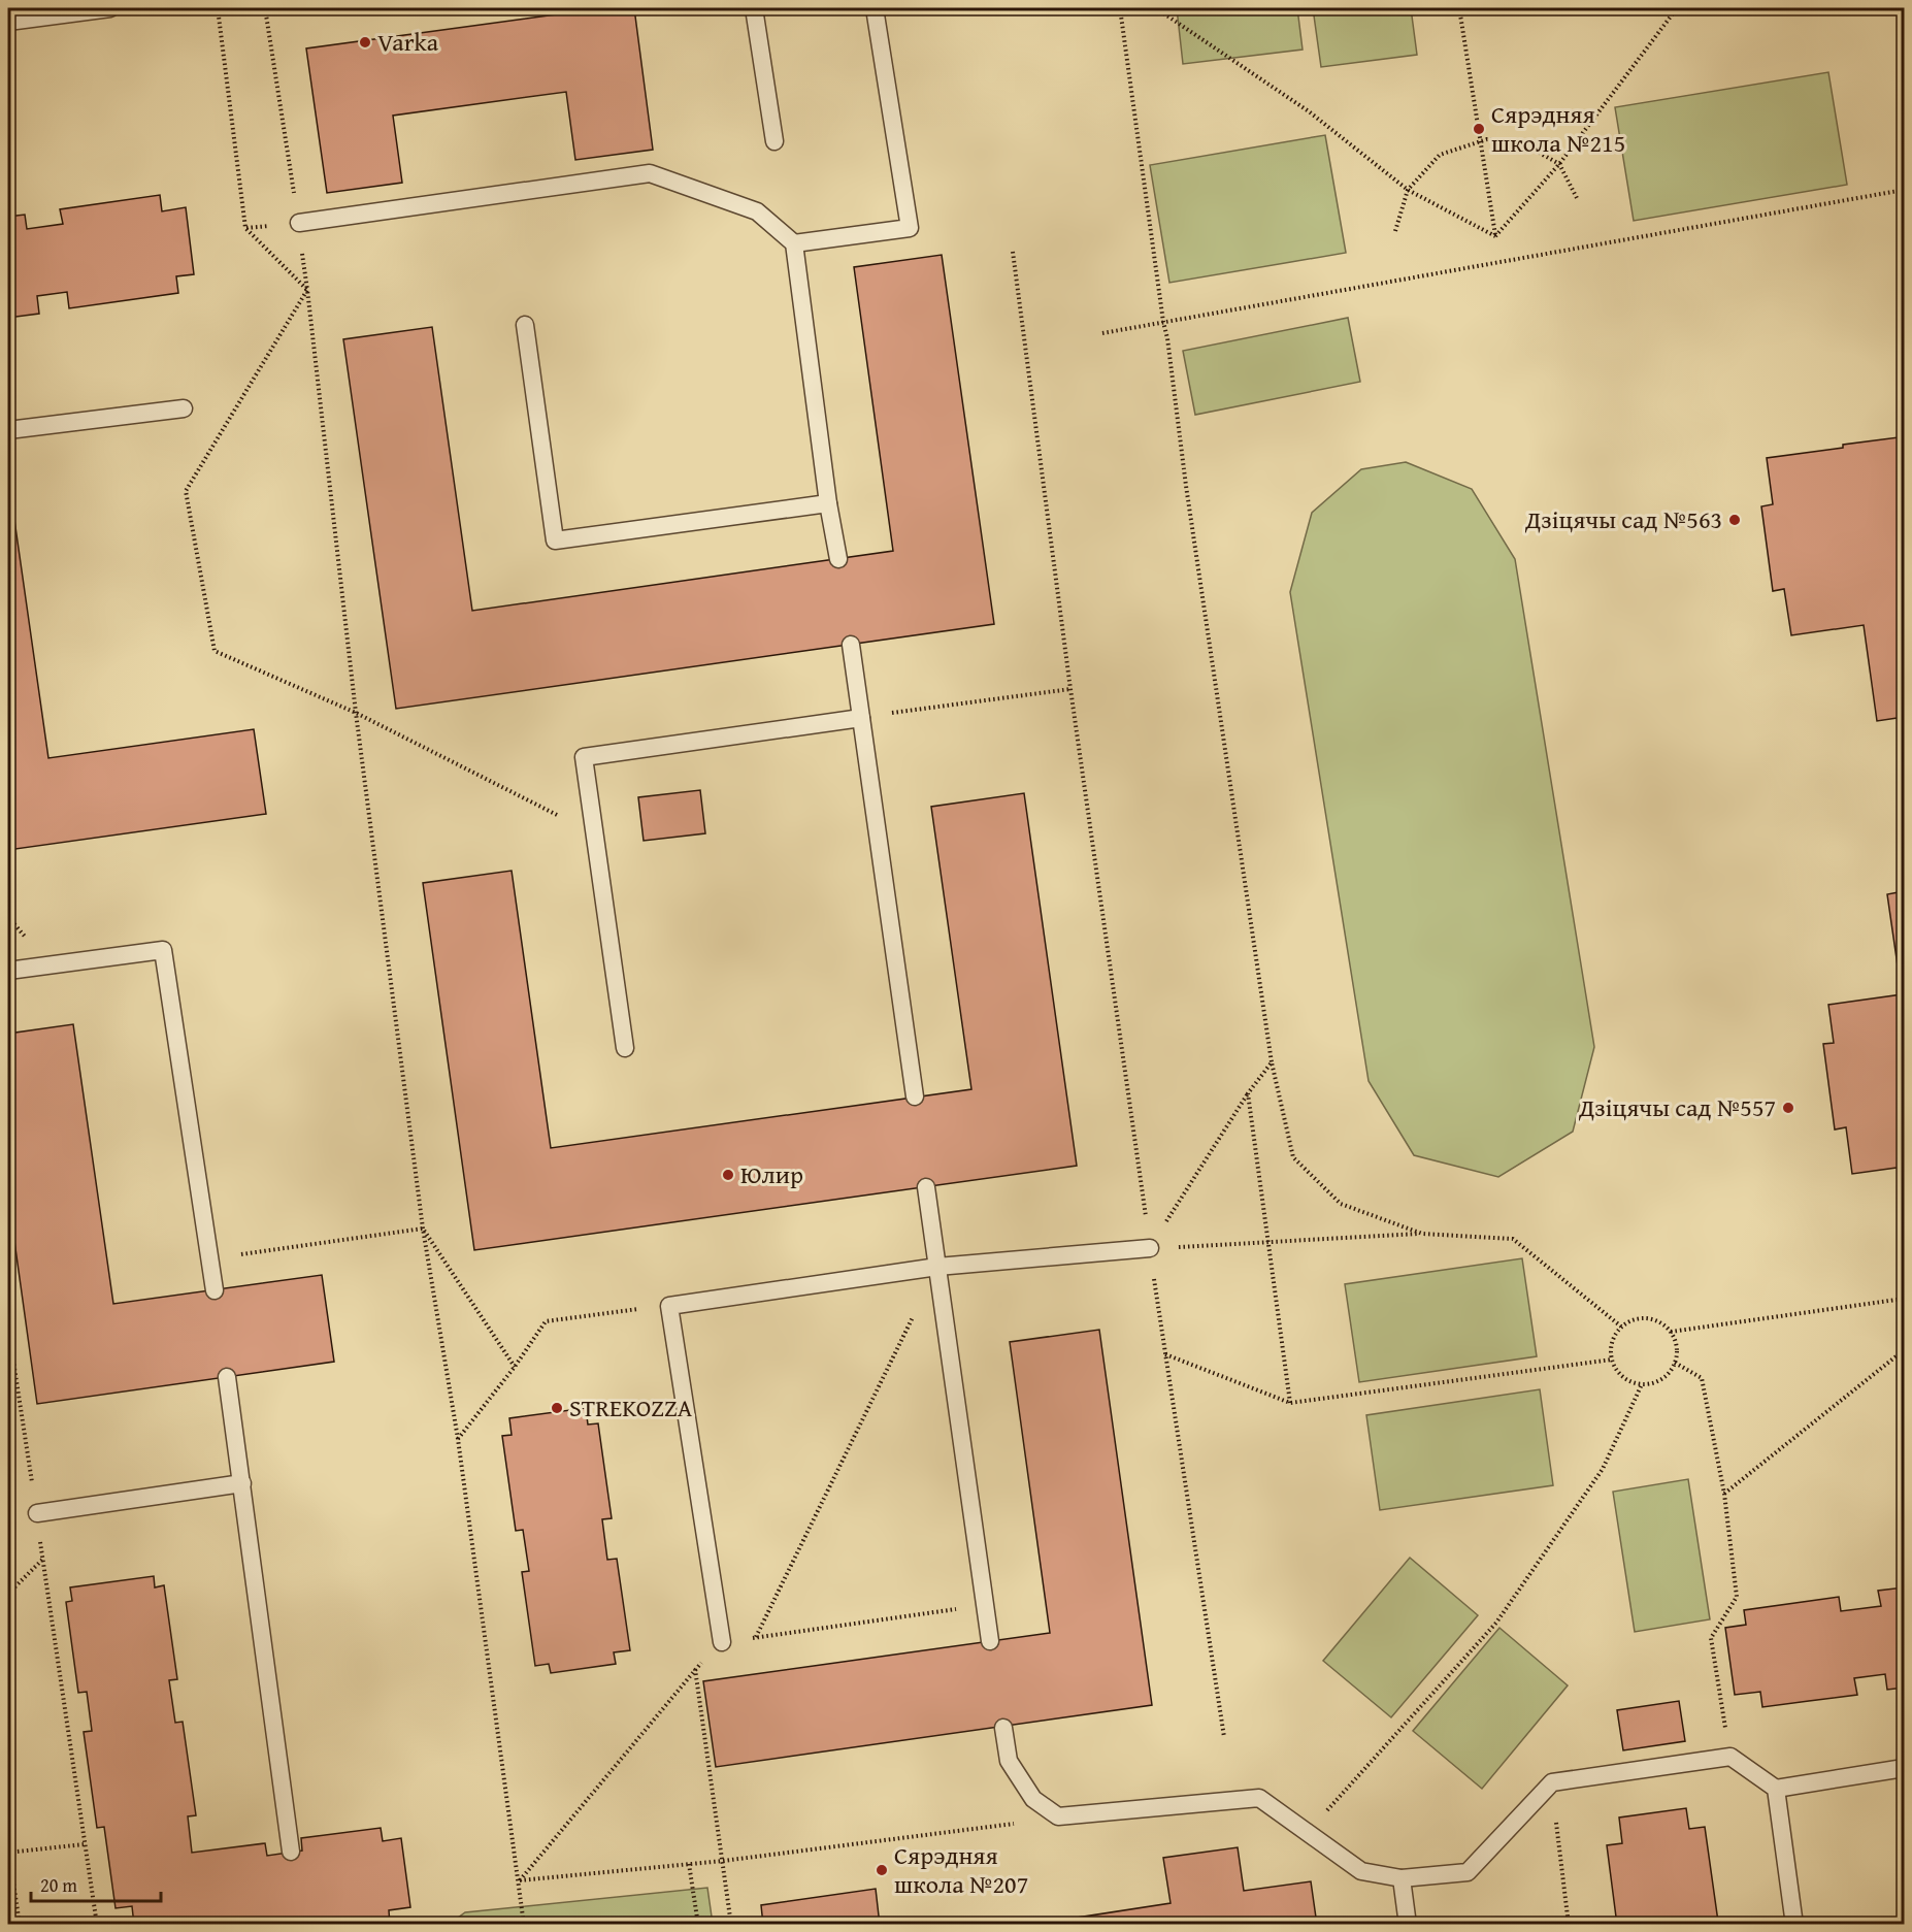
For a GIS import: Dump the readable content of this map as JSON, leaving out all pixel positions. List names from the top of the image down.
{
  "places": [
    "Varka",
    "Сярэдняя школа №215",
    "Дзіцячы сад №563",
    "Дзіцячы сад №557",
    "Юлир",
    "STREKOZZA",
    "Сярэдняя школа №207"
  ],
  "scale_bar": "20 m"
}
